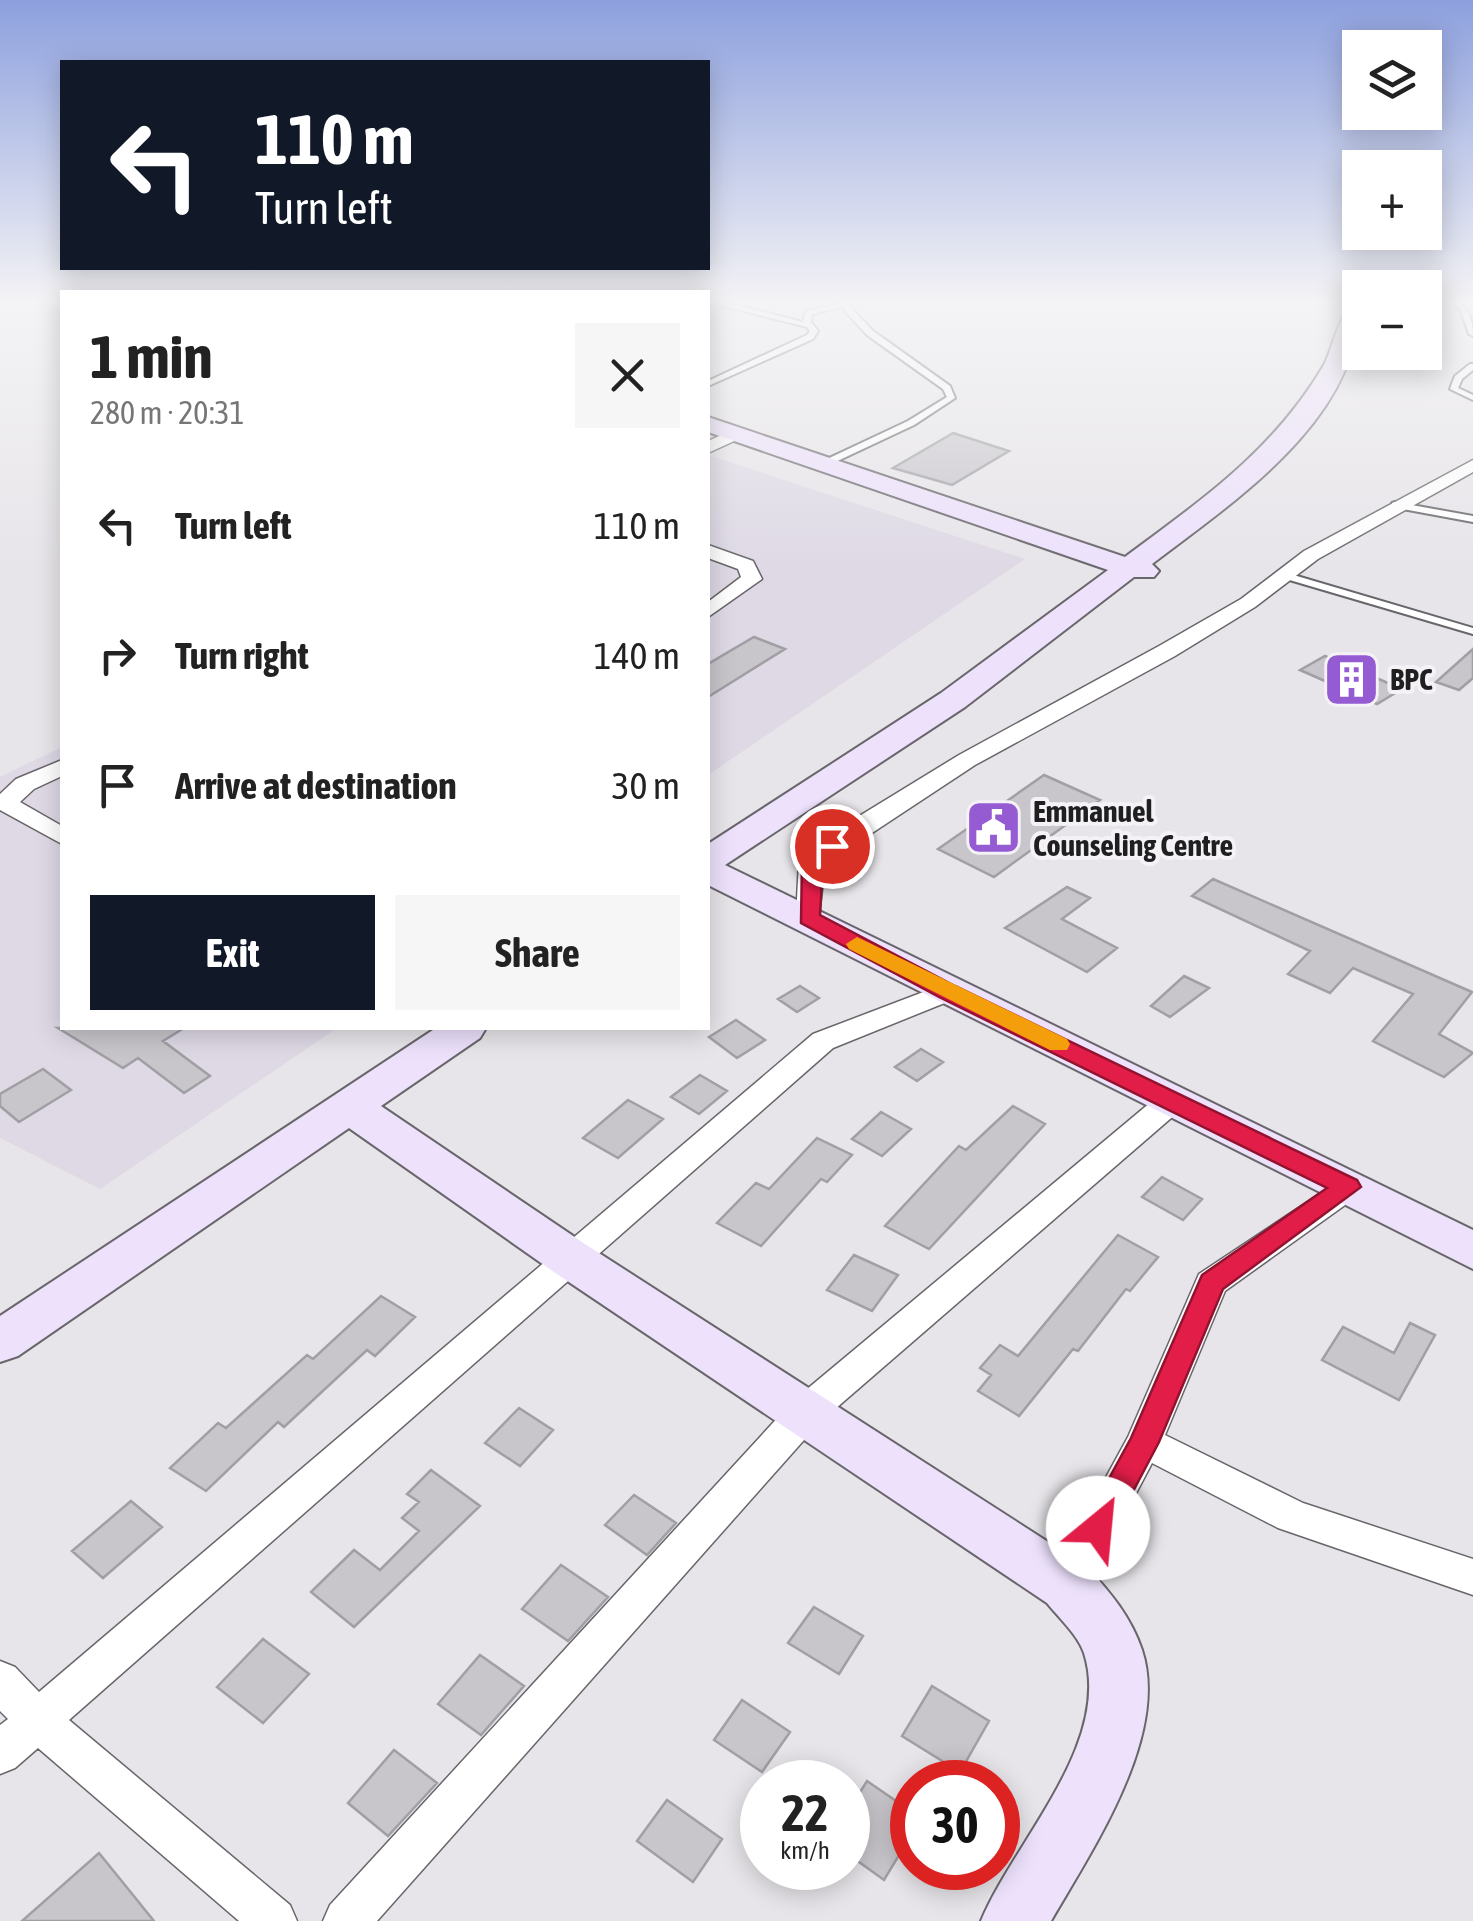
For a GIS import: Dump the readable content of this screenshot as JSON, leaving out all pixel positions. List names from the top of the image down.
{
  "places": {
    "building": ["BPC"],
    "public building": ["Emmanuel Counseling Centre"]
  },
  "page": {
    "map_buttons": ["+", "−"],
    "turn": ["110 m", "Turn left"],
    "heading": ["1 min", "280 m · 20:31"],
    "list": [
      {
        "name": "Turn left",
        "value": "110 m"
      },
      {
        "name": "Turn right",
        "value": "140 m"
      },
      {
        "name": "Arrive at destination",
        "value": "30 m"
      }
    ],
    "buttons": ["Exit", "Share"],
    "speed": "22 km/h",
    "limit": "30"
  }
}
